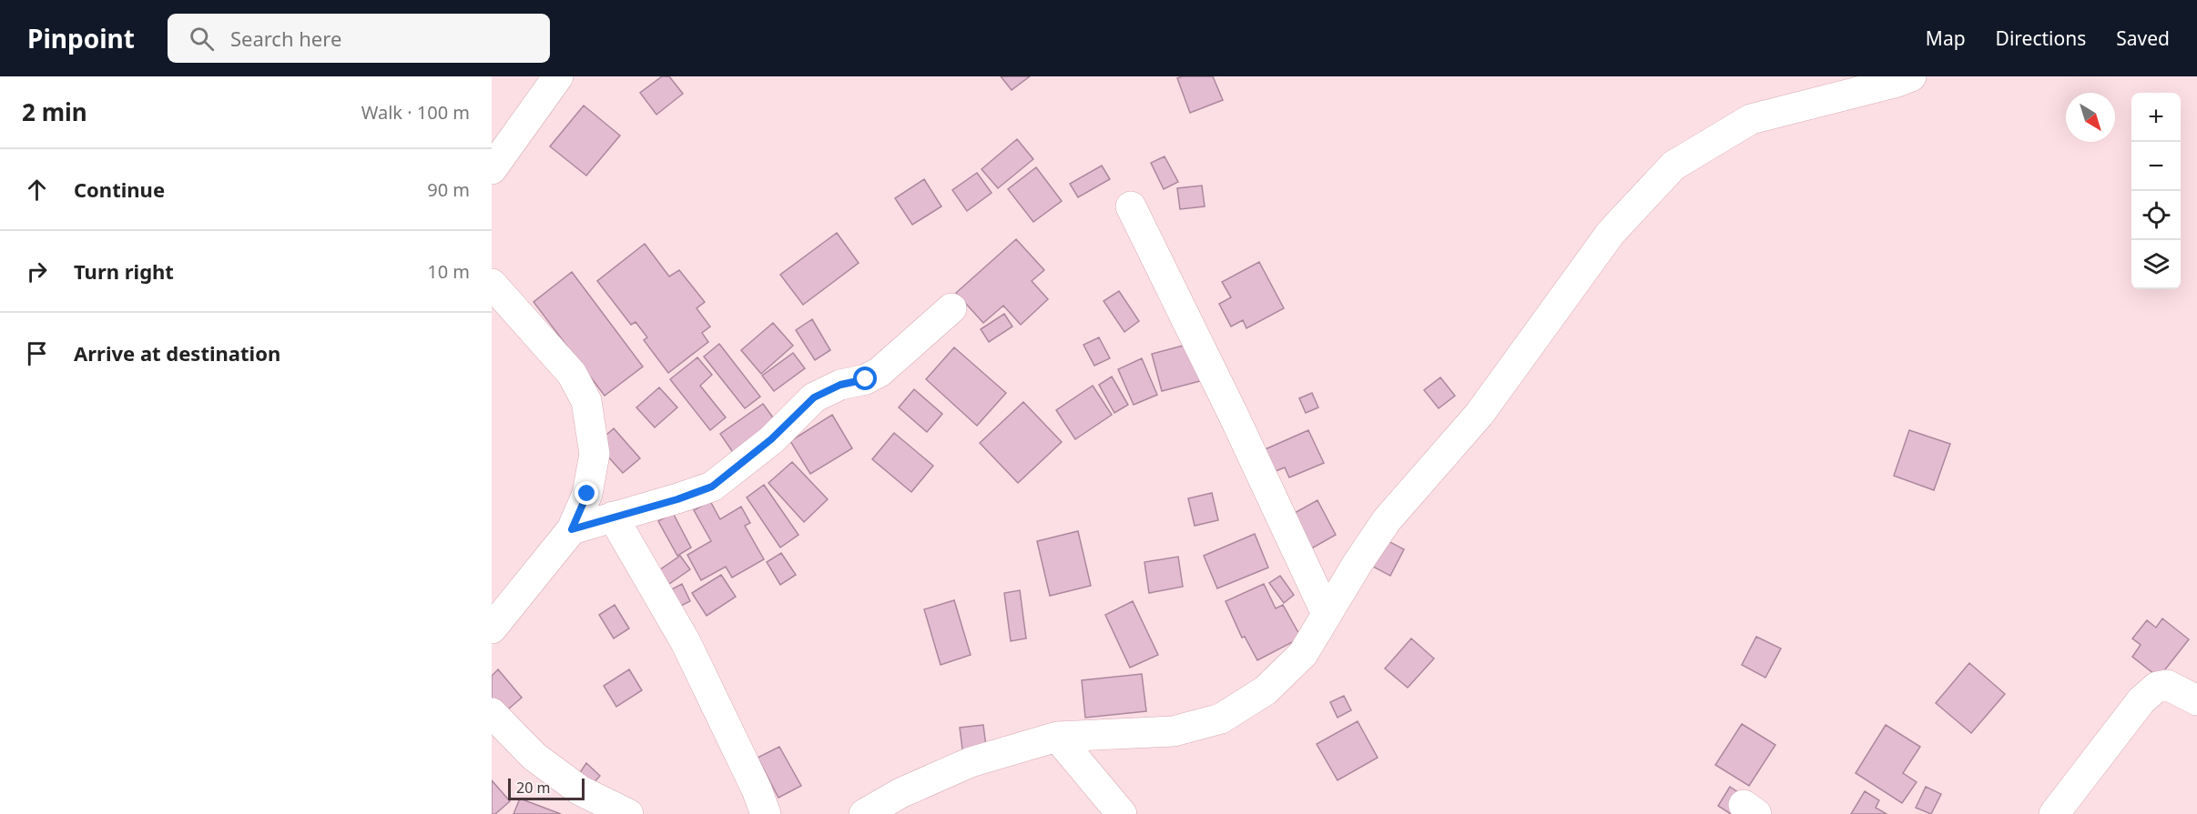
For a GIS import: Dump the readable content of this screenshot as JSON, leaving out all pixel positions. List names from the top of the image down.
{
  "scale_bar": "20 m",
  "north": "bottom right",
  "page": {
    "header": "Pinpoint",
    "search": "Search here",
    "nav": ["Map", "Directions", "Saved"],
    "heading": ["2 min", "Walk · 100 m"],
    "map_buttons": ["+", "−"],
    "list": [
      ["Continue", "90 m"],
      ["Turn right", "10 m"],
      "Arrive at destination"
    ],
    "scale": "20 m"
  }
}
